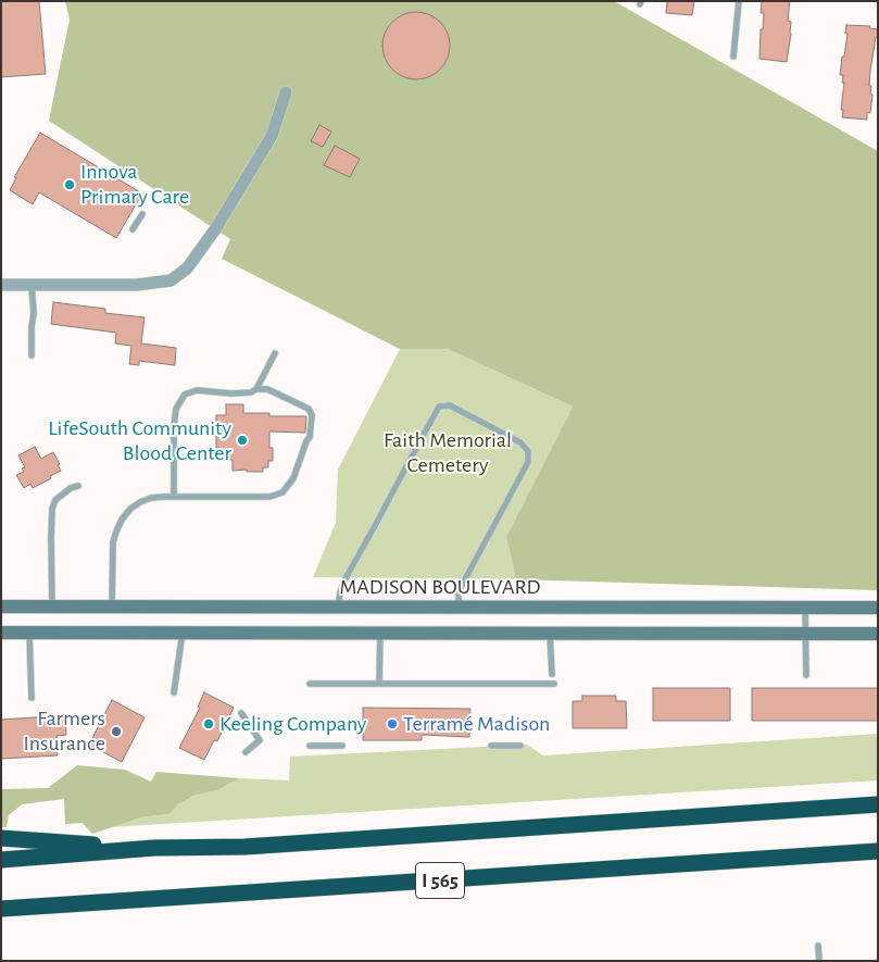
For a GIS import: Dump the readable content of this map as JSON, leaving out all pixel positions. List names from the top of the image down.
{
  "streets": {
    "highway": ["I 565"],
    "main road": ["MADISON BOULEVARD"]
  },
  "parks": ["Faith Memorial Cemetery"],
  "places": [
    "Innova Primary Care",
    "LifeSouth Community Blood Center",
    "Keeling Company",
    "Terramé Madison",
    "Farmers Insurance"
  ]
}
